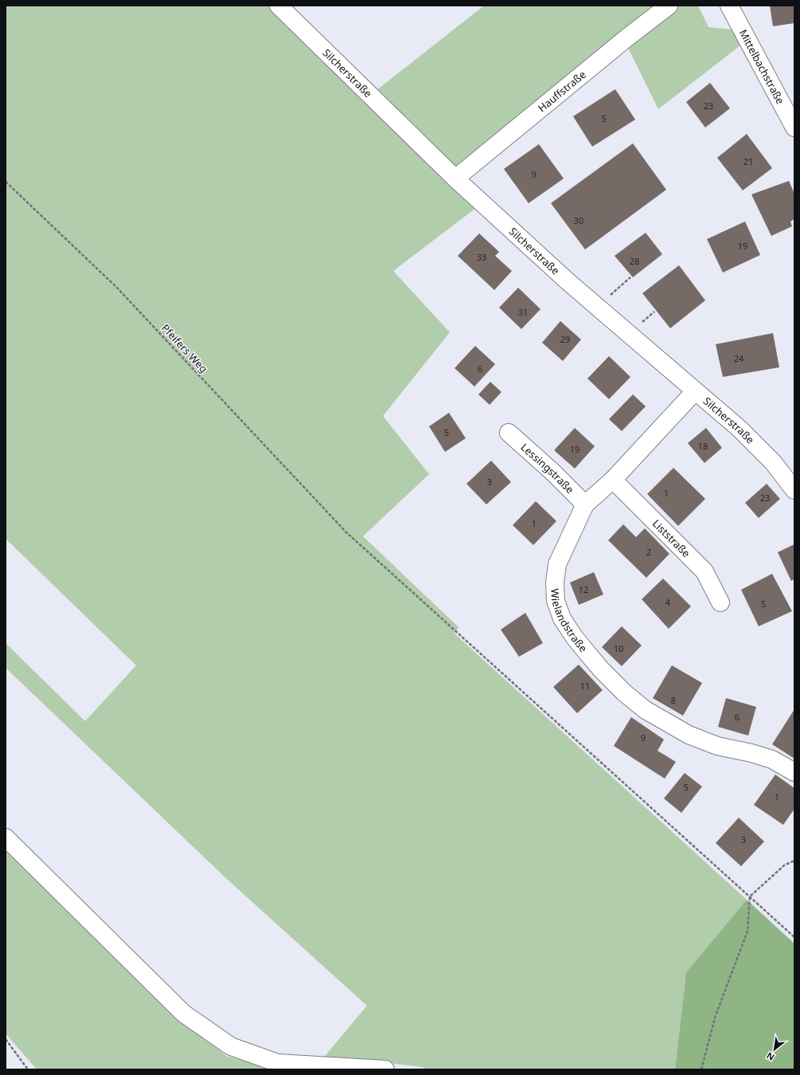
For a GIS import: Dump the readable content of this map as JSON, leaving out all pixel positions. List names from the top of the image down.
{
  "streets": {
    "street": [
      "Mittelbachstraße",
      "Silcherstraße",
      "Hauffstraße",
      "Lessingstraße",
      "Liststraße",
      "Wielandstraße"
    ],
    "path": ["Pfeifers Weg"]
  },
  "crossings": [
    ["Silcherstraße", "Hauffstraße"],
    ["Silcherstraße", "Wielandstraße"],
    ["Lessingstraße", "Wielandstraße"],
    ["Liststraße", "Wielandstraße"]
  ],
  "house_numbers": [
    "23",
    "5",
    "21",
    "9",
    "30",
    "19",
    "33",
    "28",
    "31",
    "29",
    "24",
    "6",
    "5",
    "18",
    "19",
    "3",
    "1",
    "23",
    "1",
    "2",
    "12",
    "4",
    "5",
    "10",
    "11",
    "8",
    "6",
    "9",
    "5",
    "1",
    "3"
  ],
  "north": "bottom left"
}
